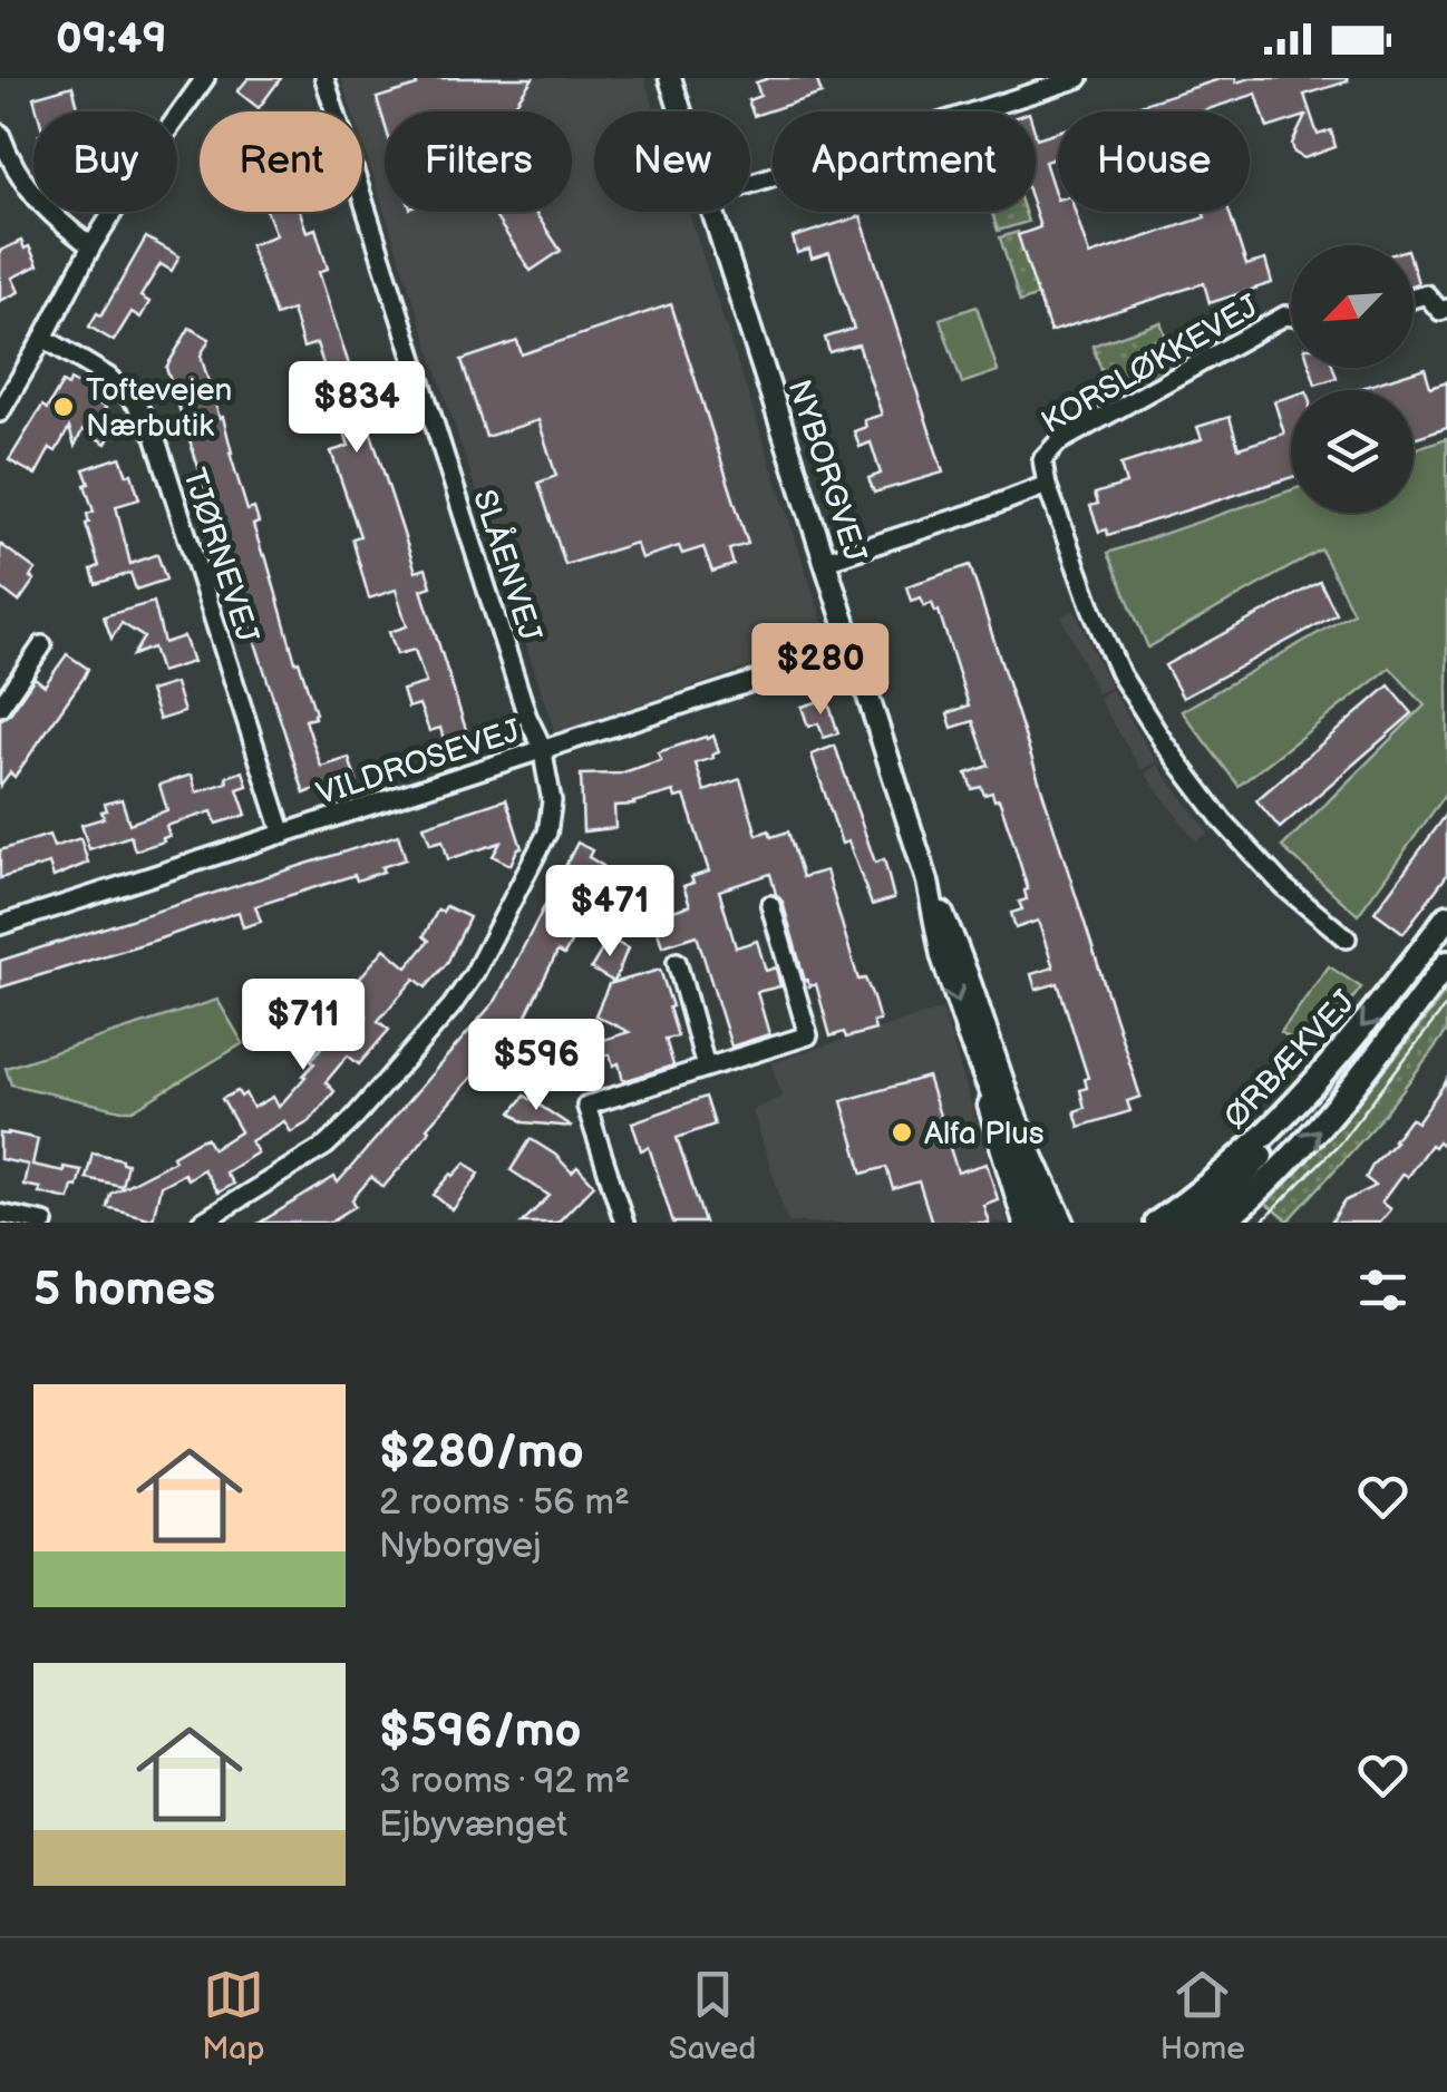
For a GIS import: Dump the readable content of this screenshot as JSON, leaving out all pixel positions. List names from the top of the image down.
{
  "streets": {
    "main road": ["ØRBÆKVEJ"],
    "street": [
      "KORSLØKKEVEJ",
      "NYBORGVEJ",
      "TJØRNEVEJ",
      "SLÅENVEJ",
      "VILDROSEVEJ"
    ]
  },
  "crossings": [
    ["KORSLØKKEVEJ", "NYBORGVEJ"],
    ["NYBORGVEJ", "VILDROSEVEJ"],
    ["TJØRNEVEJ", "VILDROSEVEJ"],
    ["SLÅENVEJ", "VILDROSEVEJ"]
  ],
  "places": ["Toftevejen Nærbutik", "Alfa Plus"],
  "north": "bottom left",
  "page": {
    "status": "09:49",
    "chip": [
      "Buy",
      "Rent",
      "Filters",
      "New",
      "Apartment",
      "House"
    ],
    "price": [
      "$834",
      "$280",
      "$471",
      "$711",
      "$596"
    ],
    "heading": "5 homes",
    "list": [
      {
        "name": "$280/mo",
        "note": "2 rooms · 56 m² · Nyborgvej"
      },
      {
        "name": "$596/mo",
        "note": "3 rooms · 92 m² · Ejbyvænget"
      }
    ],
    "tabs": ["Map", "Saved", "Home"]
  }
}
